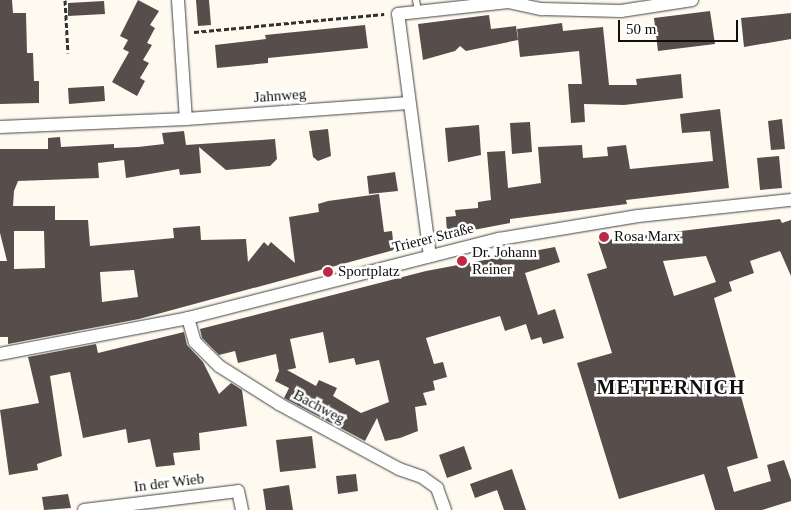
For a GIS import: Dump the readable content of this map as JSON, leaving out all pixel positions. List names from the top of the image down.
{
  "streets": {
    "street": [
      "Jahnweg",
      "Trierer Straße",
      "Bachweg",
      "In der Wieb"
    ]
  },
  "crossings": [
    ["Trierer Straße", "Bachweg"]
  ],
  "districts": ["METTERNICH"],
  "places": ["Rosa Marx", "Dr. Johann Reiner", "Sportplatz"],
  "scale_bar": "50 m"
}
